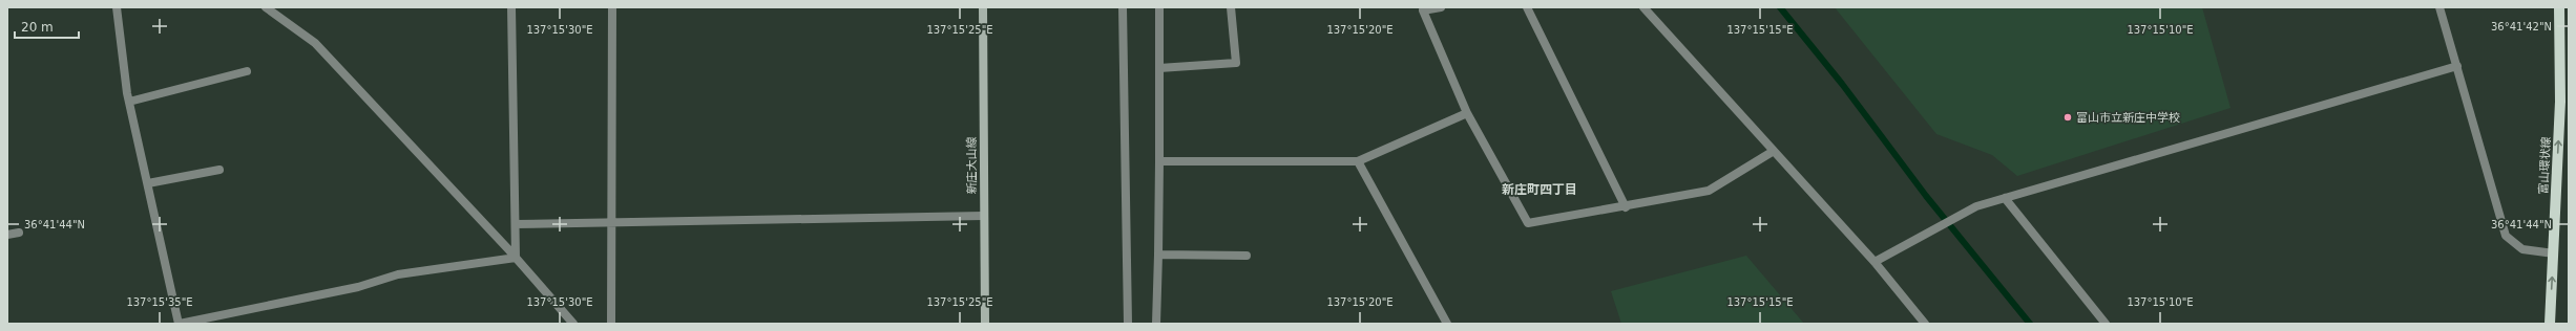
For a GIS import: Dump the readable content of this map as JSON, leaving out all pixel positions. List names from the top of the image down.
{
  "streets": {
    "main road": ["新庄大山線", "富山環状線"]
  },
  "one_way": ["富山環状線"],
  "districts": ["新庄町四丁目"],
  "places": ["富山市立新庄中学校"],
  "scale_bar": "20 m",
  "coordinates": [
    "36°41'42\"N",
    "137°15'30\"E",
    "137°15'25\"E",
    "137°15'20\"E",
    "137°15'15\"E",
    "137°15'10\"E",
    "36°41'44\"N",
    "137°15'35\"E"
  ]
}
